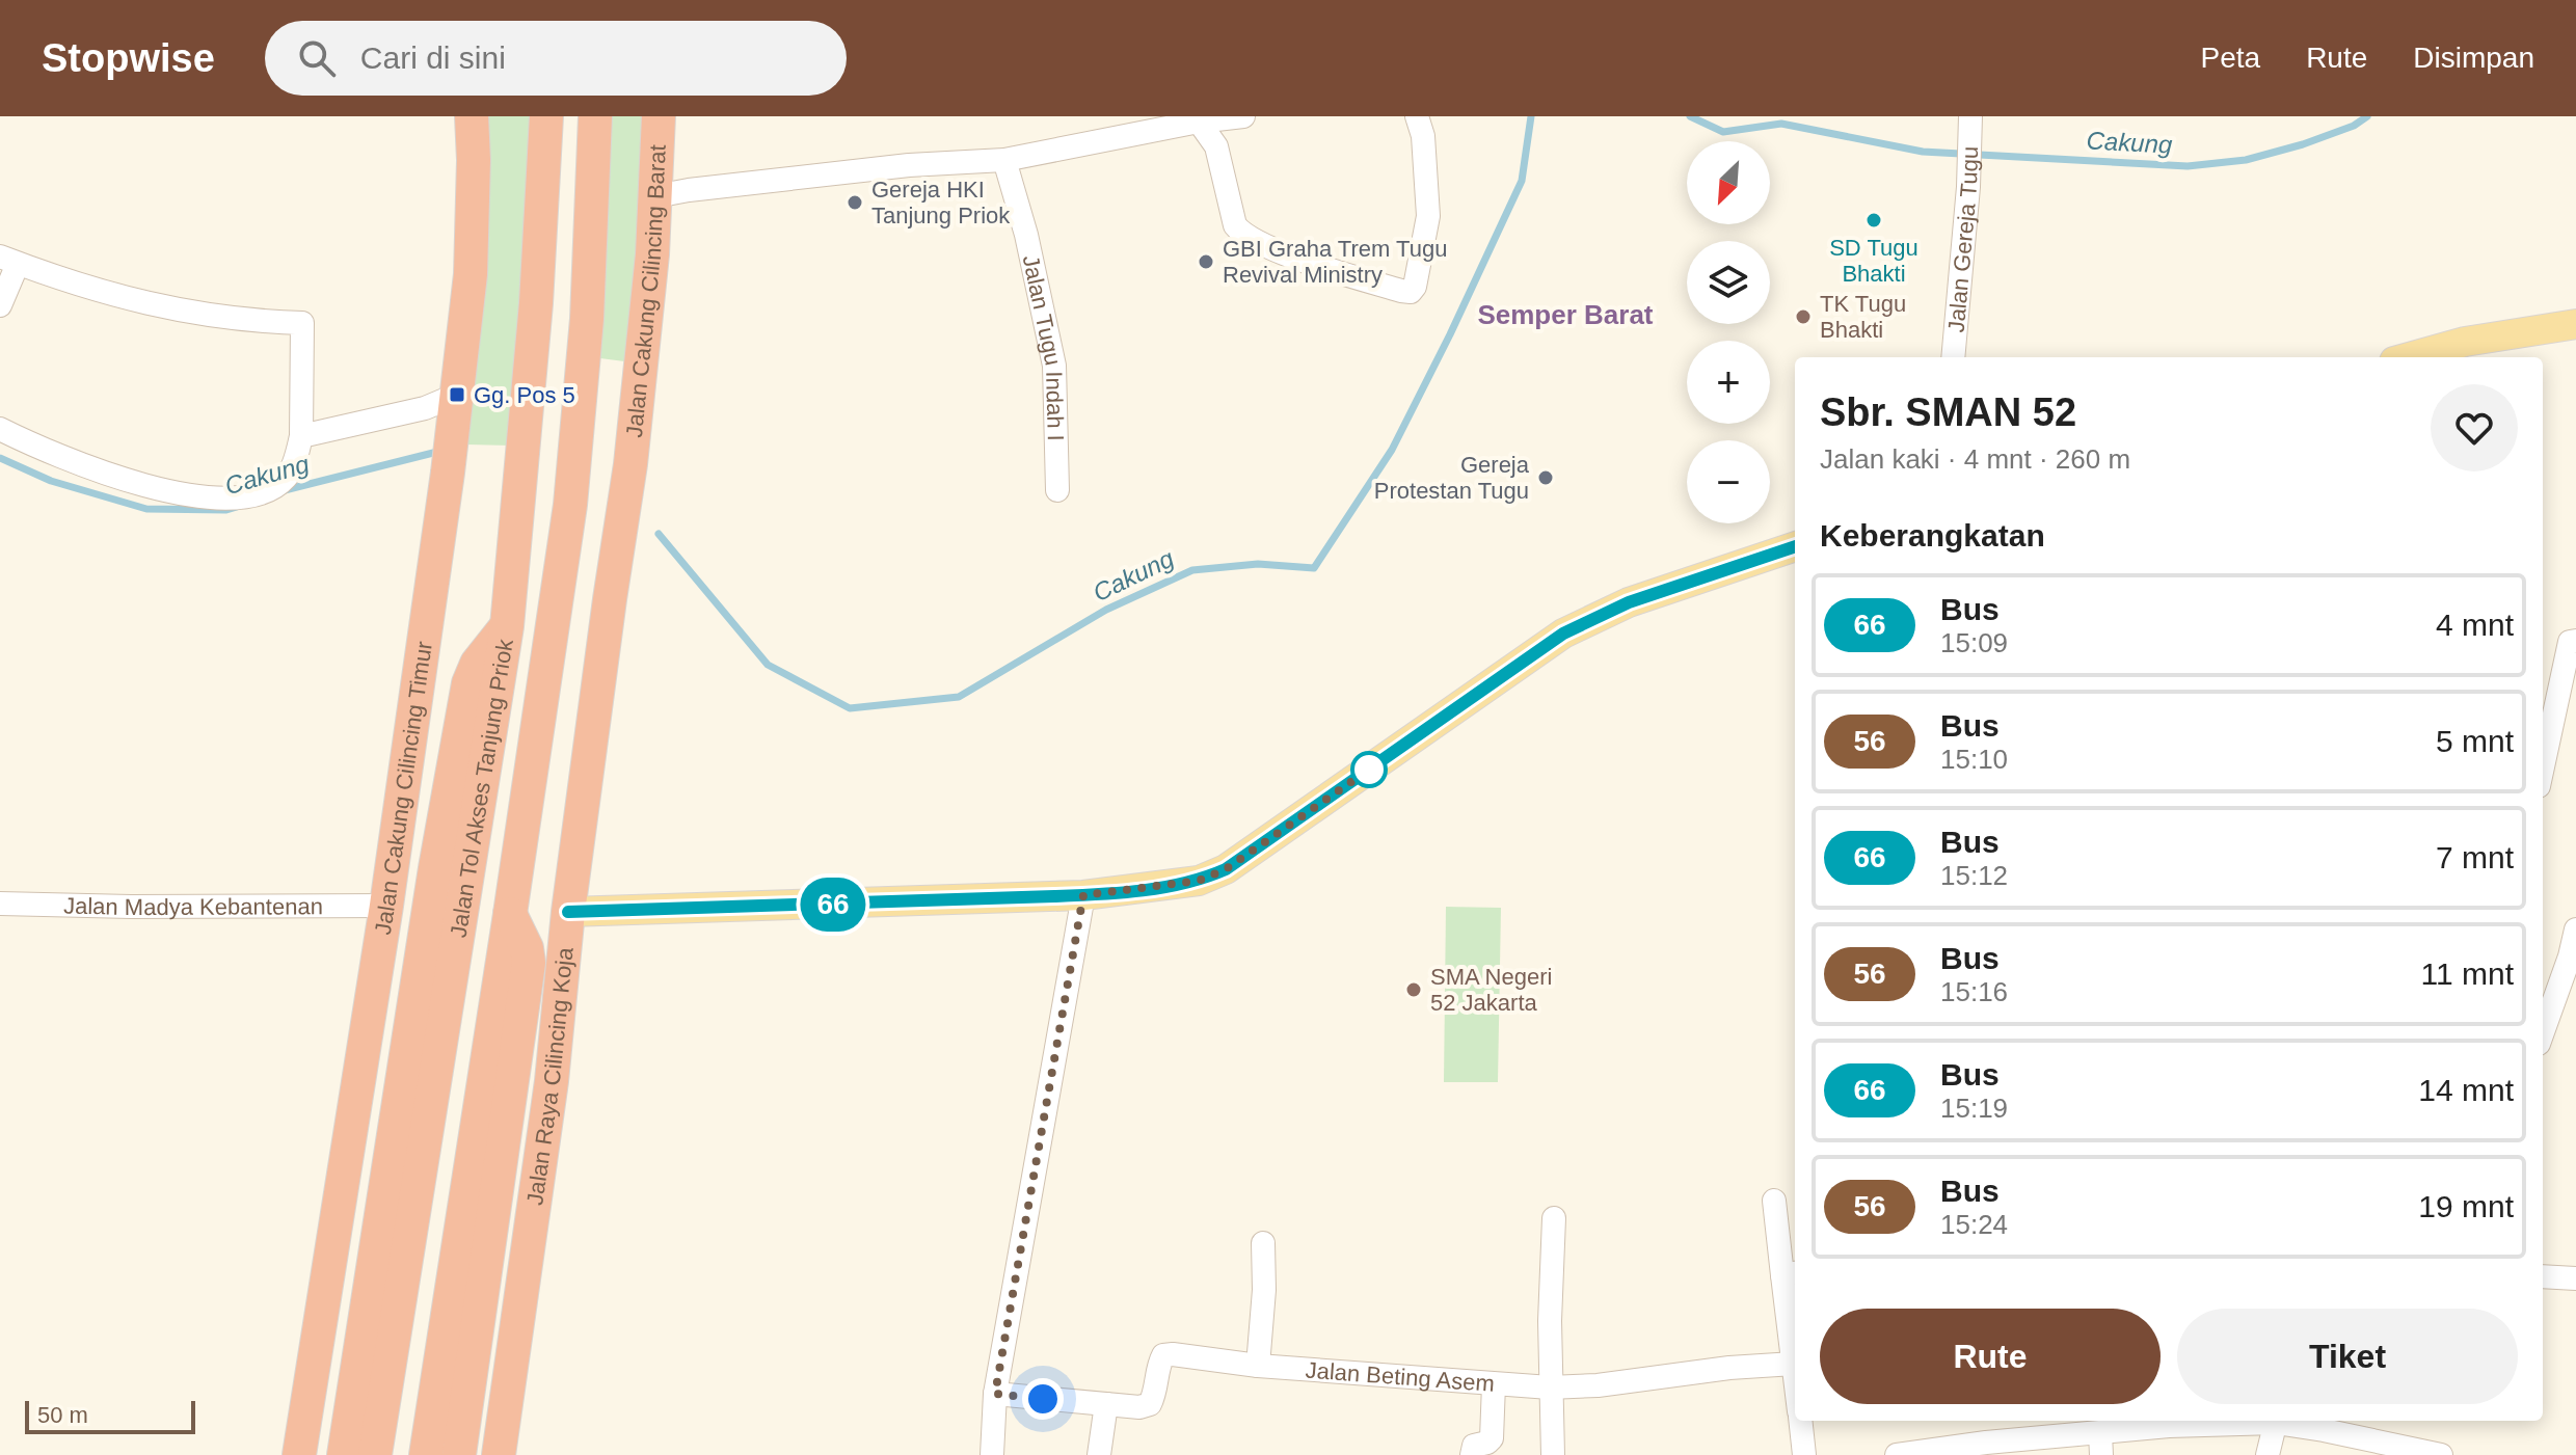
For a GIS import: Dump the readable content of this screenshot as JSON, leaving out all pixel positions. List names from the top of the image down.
{
  "streets": {
    "highway": [
      "Jalan Cakung Cilincing Barat",
      "Jalan Cakung Cilincing Timur",
      "Jalan Tol Akses Tanjung Priok",
      "Jalan Raya Cilincing Koja"
    ],
    "street": [
      "Jalan Gereja Tugu",
      "Jalan Tugu Indah I",
      "Jalan Madya Kebantenan",
      "Jalan Beting Asem"
    ]
  },
  "crossings": [
    ["Jalan Cakung Cilincing Barat", "Jalan Raya Cilincing Koja"],
    ["Jalan Cakung Cilincing Timur", "Jalan Madya Kebantenan"]
  ],
  "districts": ["Semper Barat"],
  "water": ["Cakung"],
  "places": {
    "other": [
      "Gereja HKI Tanjung Priok",
      "SD Tugu Bhakti",
      "GBI Graha Trem Tugu Revival Ministry",
      "TK Tugu Bhakti",
      "Gereja Protestan Tugu",
      "SMA Negeri 52 Jakarta"
    ],
    "transit": ["Gg. Pos 5"]
  },
  "lines": ["bus line 66"],
  "scale_bar": "50 m",
  "north": "bottom left",
  "page": {
    "header": "Stopwise",
    "search": "Cari di sini",
    "nav": ["Peta", "Rute", "Disimpan"],
    "on_map": "66",
    "map_buttons": ["+", "−"],
    "heading": [
      ["Sbr. SMAN 52", "Jalan kaki · 4 mnt · 260 m"],
      "Keberangkatan"
    ],
    "list": [
      {
        "mark": "66",
        "name": "Bus",
        "note": "15:09",
        "value": "4 mnt"
      },
      {
        "mark": "56",
        "name": "Bus",
        "note": "15:10",
        "value": "5 mnt"
      },
      {
        "mark": "66",
        "name": "Bus",
        "note": "15:12",
        "value": "7 mnt"
      },
      {
        "mark": "56",
        "name": "Bus",
        "note": "15:16",
        "value": "11 mnt"
      },
      {
        "mark": "66",
        "name": "Bus",
        "note": "15:19",
        "value": "14 mnt"
      },
      {
        "mark": "56",
        "name": "Bus",
        "note": "15:24",
        "value": "19 mnt"
      }
    ],
    "buttons": ["Rute", "Tiket"],
    "scale": "50 m"
  }
}
